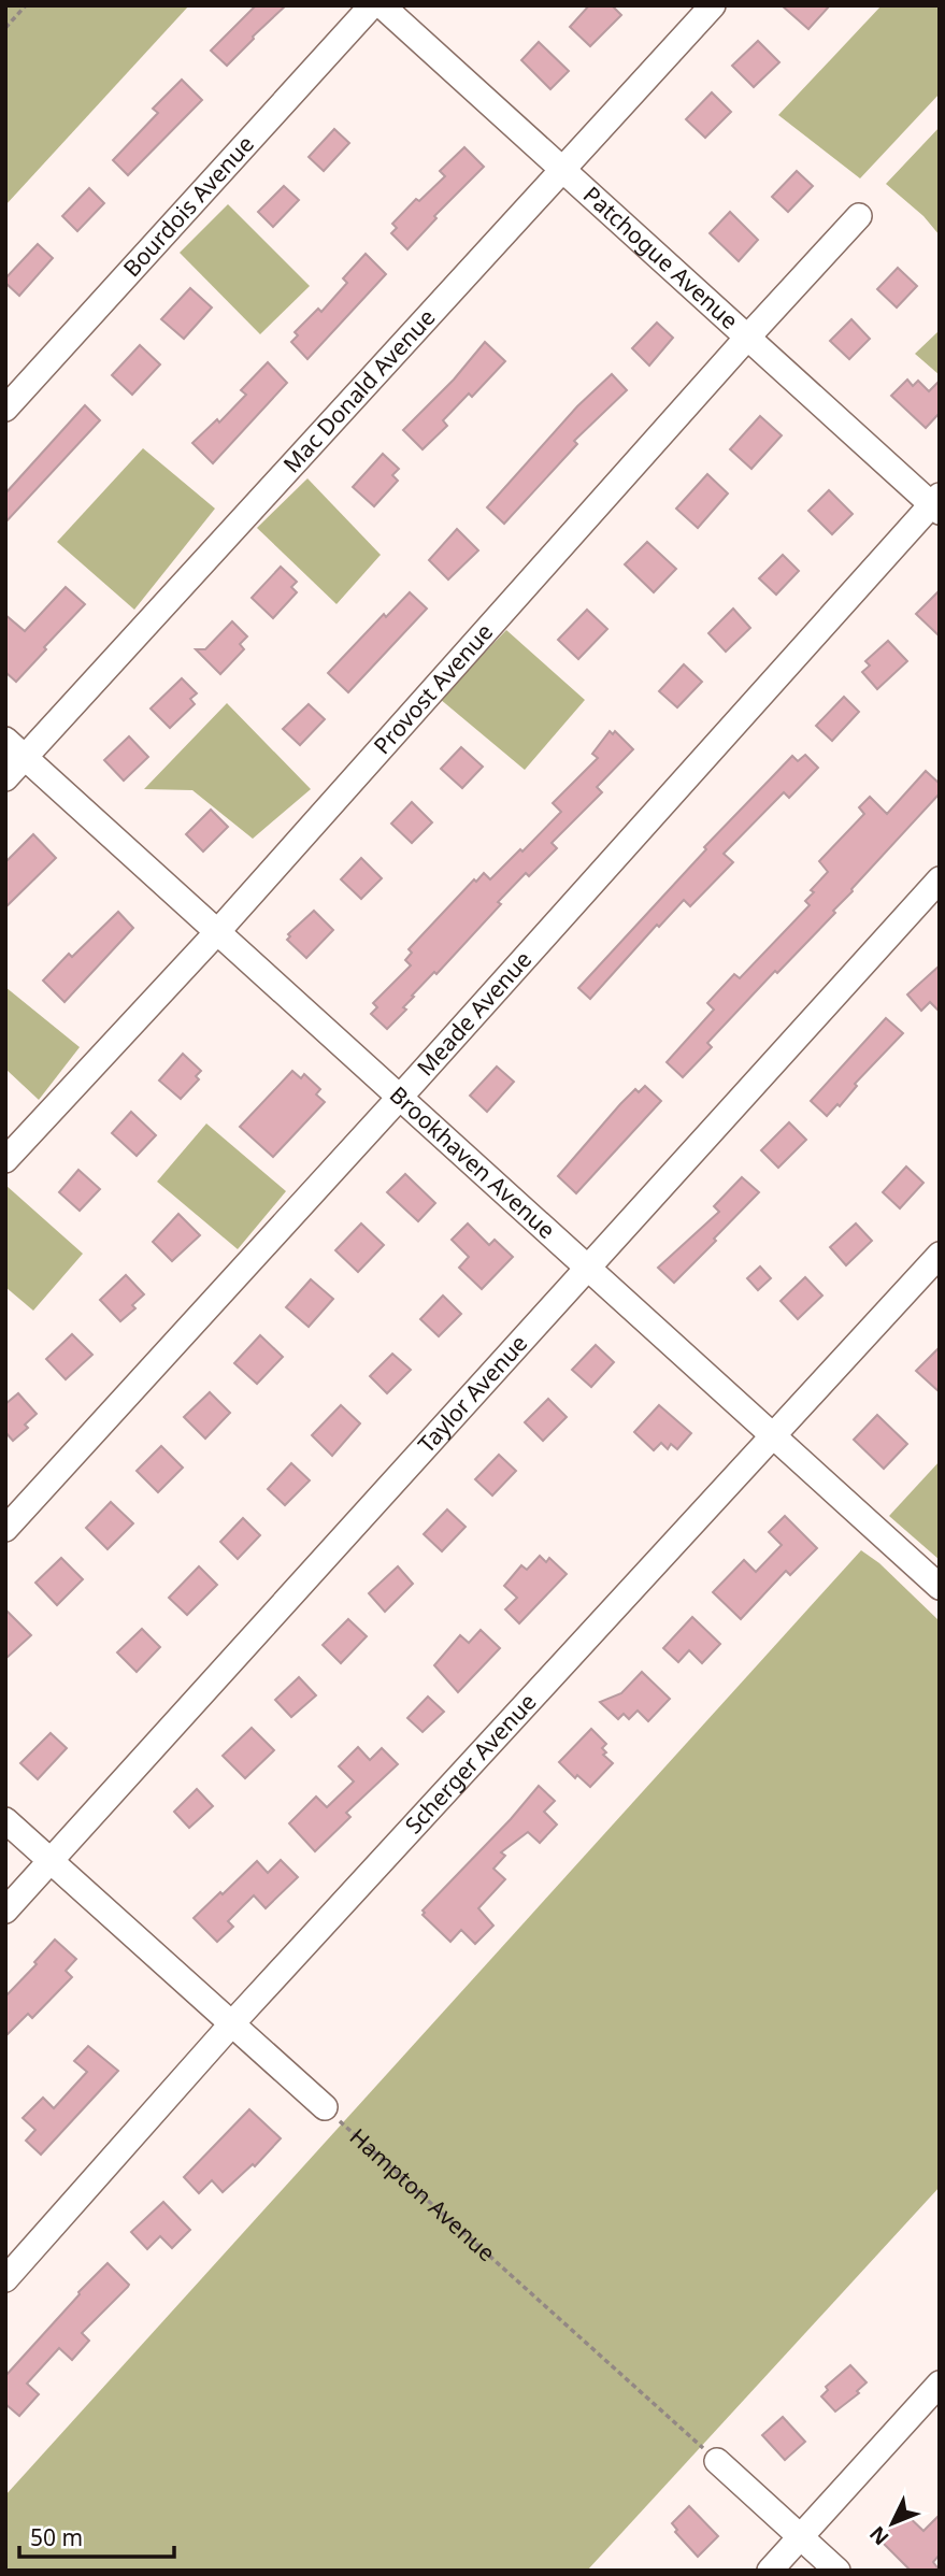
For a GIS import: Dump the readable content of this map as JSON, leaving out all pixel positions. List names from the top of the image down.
{
  "streets": {
    "street": [
      "Bourdois Avenue",
      "Patchogue Avenue",
      "Mac Donald Avenue",
      "Provost Avenue",
      "Meade Avenue",
      "Brookhaven Avenue",
      "Taylor Avenue",
      "Scherger Avenue"
    ],
    "path": ["Hampton Avenue"]
  },
  "crossings": [
    ["Patchogue Avenue", "Mac Donald Avenue"],
    ["Patchogue Avenue", "Provost Avenue"],
    ["Patchogue Avenue", "Meade Avenue"],
    ["Mac Donald Avenue", "Brookhaven Avenue"],
    ["Provost Avenue", "Brookhaven Avenue"],
    ["Meade Avenue", "Brookhaven Avenue"],
    ["Brookhaven Avenue", "Taylor Avenue"],
    ["Brookhaven Avenue", "Scherger Avenue"]
  ],
  "scale_bar": "50 m",
  "north": "bottom left"
}
